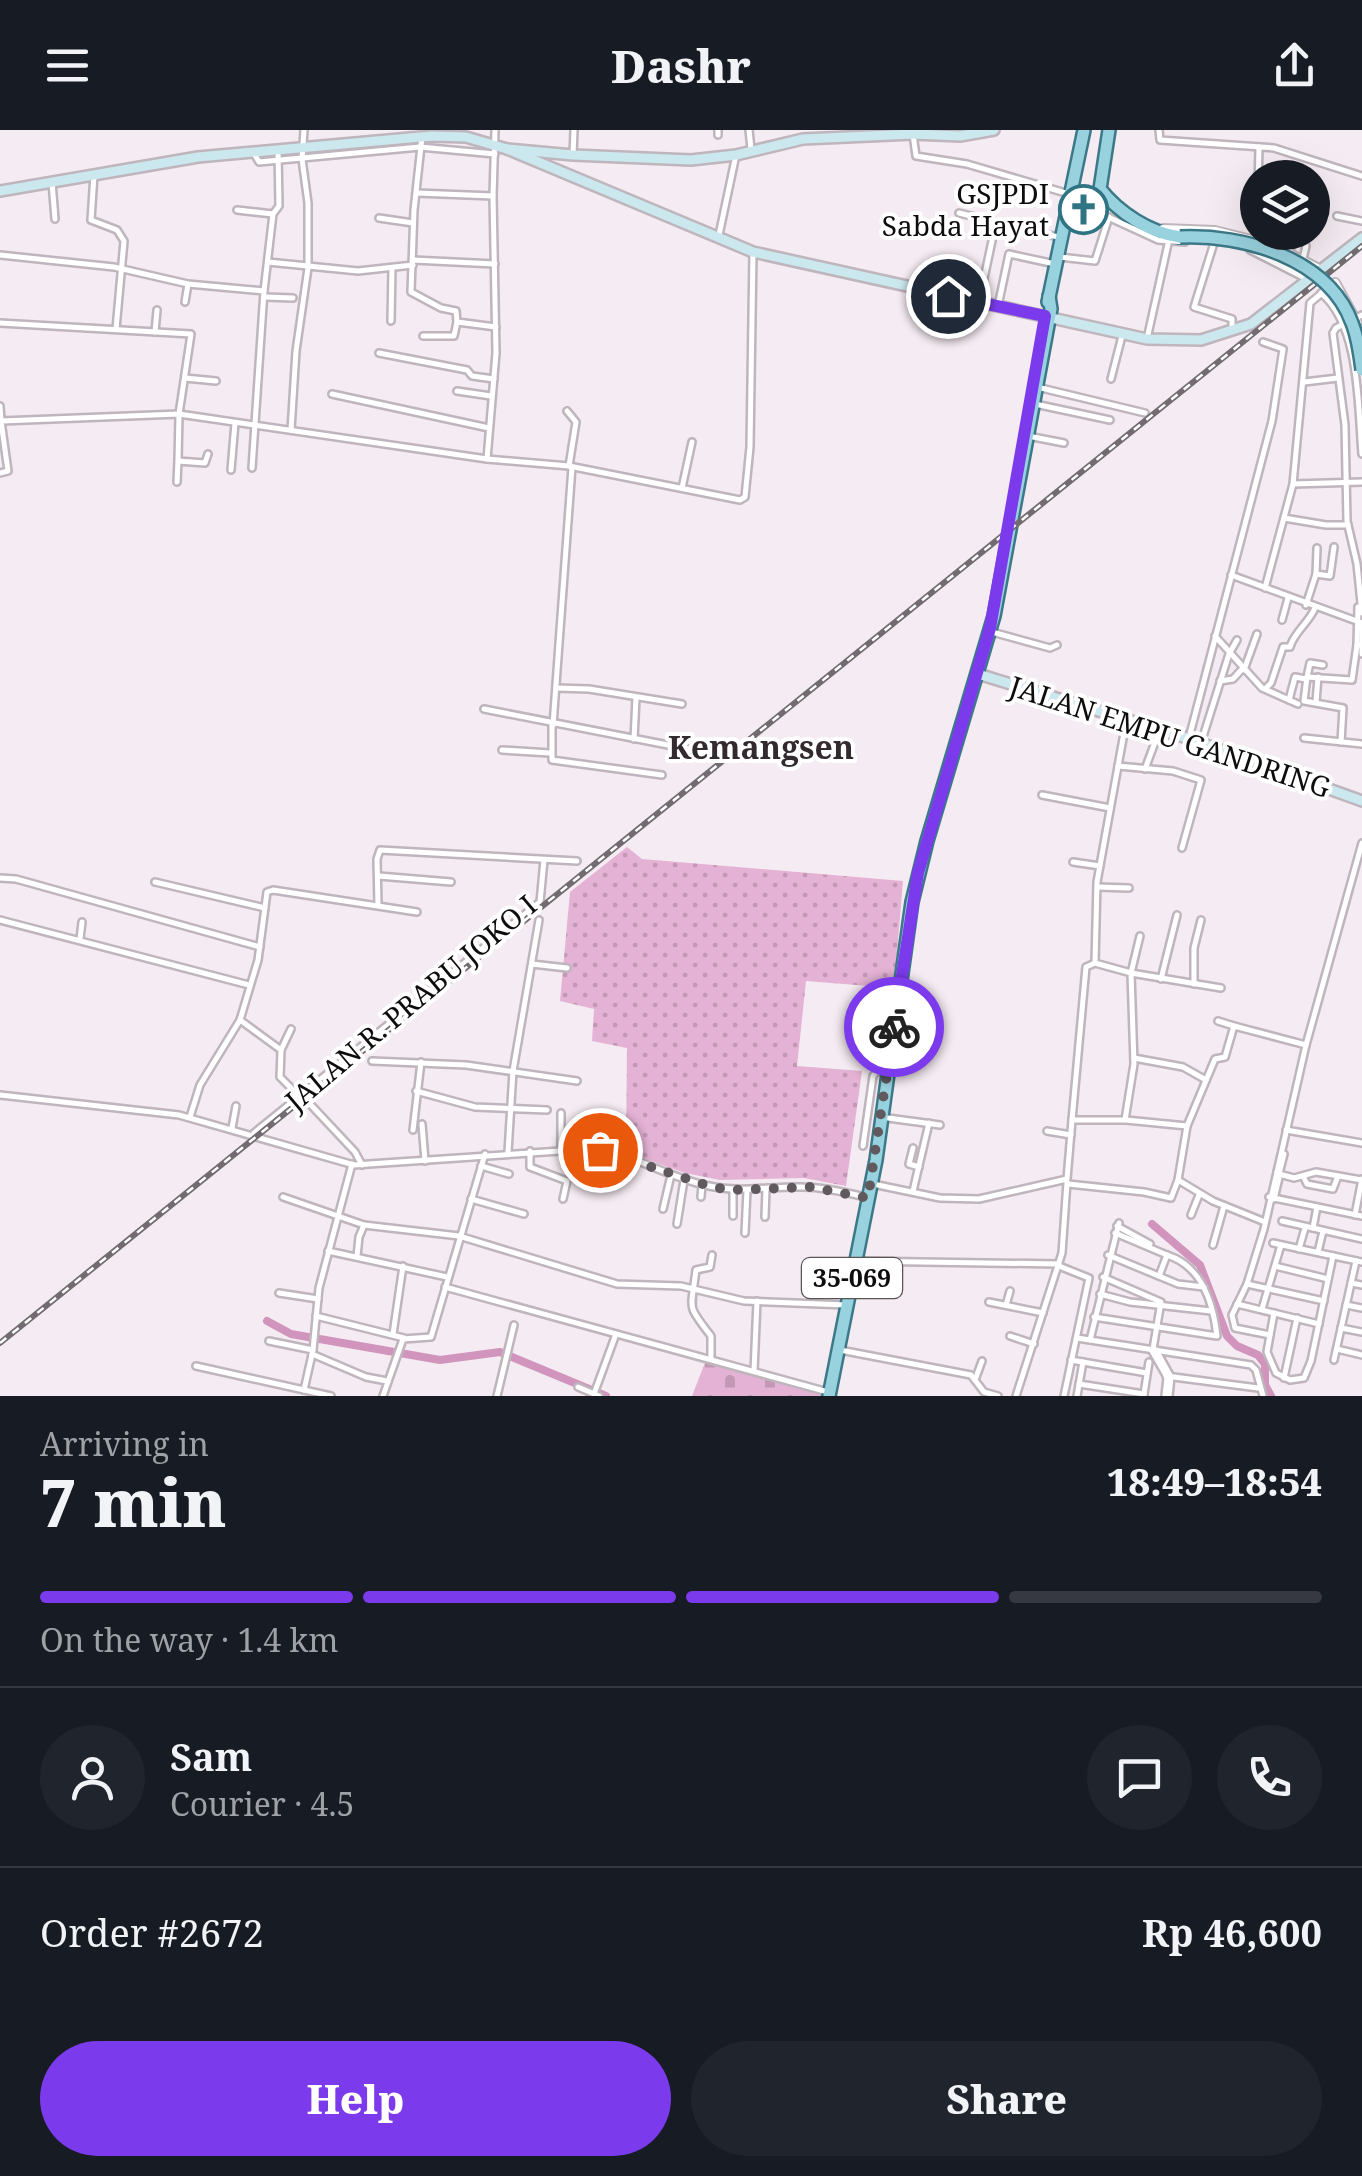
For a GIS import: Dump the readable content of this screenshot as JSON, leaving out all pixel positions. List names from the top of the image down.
{
  "streets": {
    "main road": ["JALAN EMPU GANDRING", "35-069"],
    "street": ["JALAN R. PRABU JOKO I"]
  },
  "crossings": [
    ["JALAN EMPU GANDRING", "35-069"]
  ],
  "districts": ["Kemangsen"],
  "places": {
    "church": ["GSJPDI Sabda Hayat"]
  },
  "page": {
    "header": "Dashr",
    "heading": ["7 min", "Arriving in", "18:49–18:54"],
    "panel": [
      "Sam",
      "Courier · 4.5",
      "Order #2672",
      "Rp 46,600"
    ],
    "bar": "On the way · 1.4 km",
    "buttons": ["Help", "Share"]
  }
}
